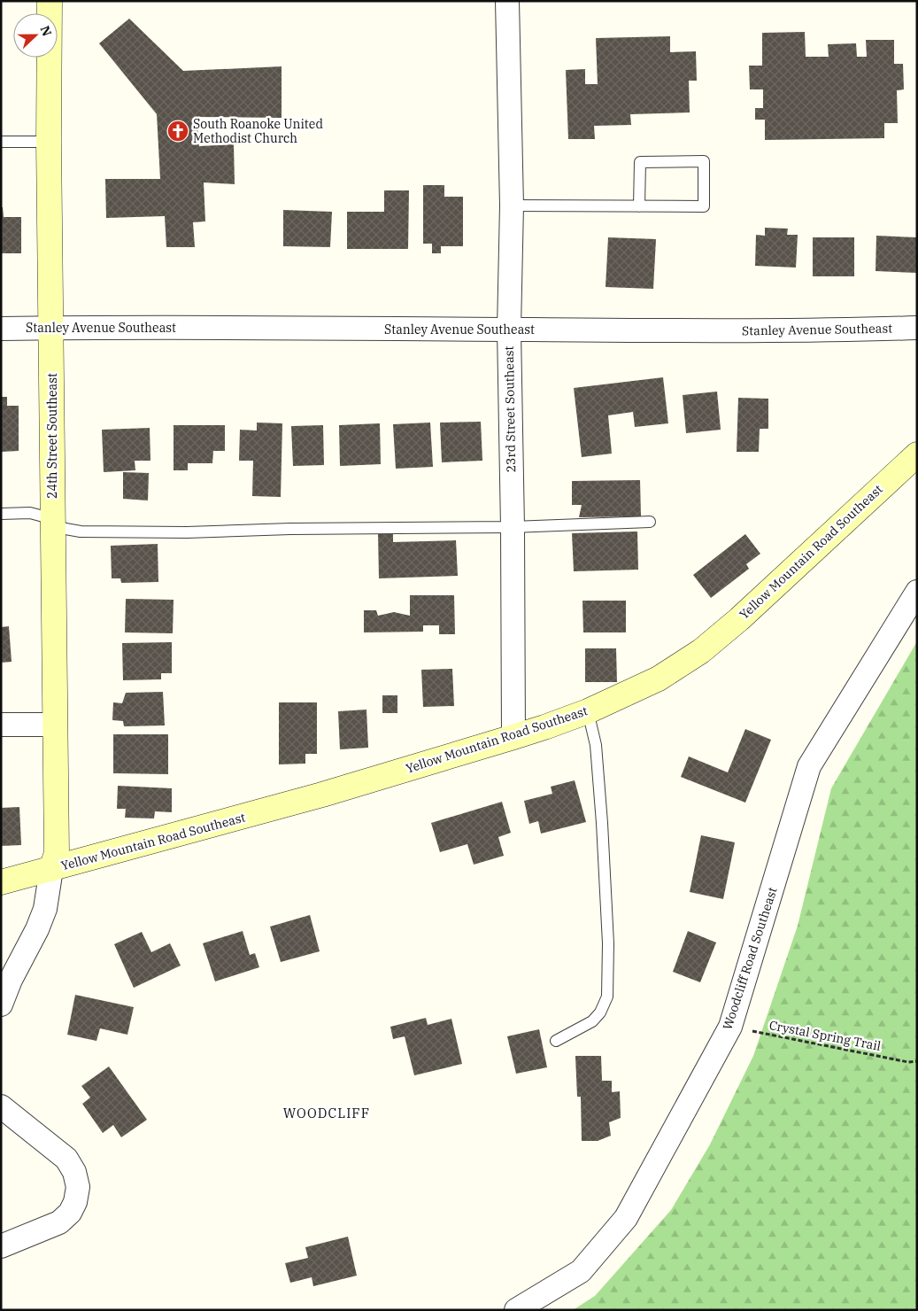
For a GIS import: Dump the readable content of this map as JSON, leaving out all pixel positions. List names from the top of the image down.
{
  "streets": {
    "street": [
      "Stanley Avenue Southeast",
      "23rd Street Southeast",
      "24th Street Southeast",
      "Yellow Mountain Road Southeast",
      "Woodcliff Road Southeast"
    ],
    "path": ["Crystal Spring Trail"]
  },
  "crossings": [
    ["Stanley Avenue Southeast", "23rd Street Southeast"],
    ["Stanley Avenue Southeast", "24th Street Southeast"],
    ["23rd Street Southeast", "Yellow Mountain Road Southeast"],
    ["24th Street Southeast", "Yellow Mountain Road Southeast"],
    ["Woodcliff Road Southeast", "Crystal Spring Trail"]
  ],
  "districts": ["WOODCLIFF"],
  "places": {
    "church": ["South Roanoke United Methodist Church"]
  },
  "north": "right"
}
